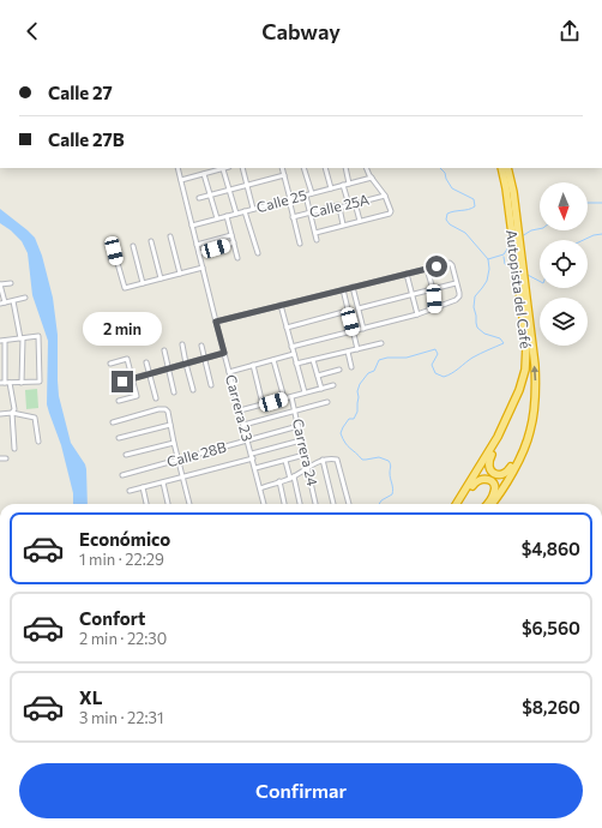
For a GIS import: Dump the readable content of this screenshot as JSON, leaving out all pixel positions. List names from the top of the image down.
{
  "streets": {
    "highway": ["Autopista del Café"],
    "street": [
      "Calle 25",
      "Calle 25A",
      "Carrera 23",
      "Carrera 24",
      "Calle 28B"
    ]
  },
  "crossings": [
    ["Calle 25", "Carrera 23"],
    ["Carrera 23", "Calle 28B"],
    ["Carrera 24", "Calle 28B"]
  ],
  "north": "bottom",
  "page": {
    "header": "Cabway",
    "banner": ["Calle 27", "Calle 27B"],
    "bubble": "2 min",
    "list": [
      {
        "name": "Económico",
        "note": "1 min · 22:29",
        "value": "$4,860"
      },
      {
        "name": "Confort",
        "note": "2 min · 22:30",
        "value": "$6,560"
      },
      {
        "name": "XL",
        "note": "3 min · 22:31",
        "value": "$8,260"
      }
    ],
    "buttons": "Confirmar"
  }
}
